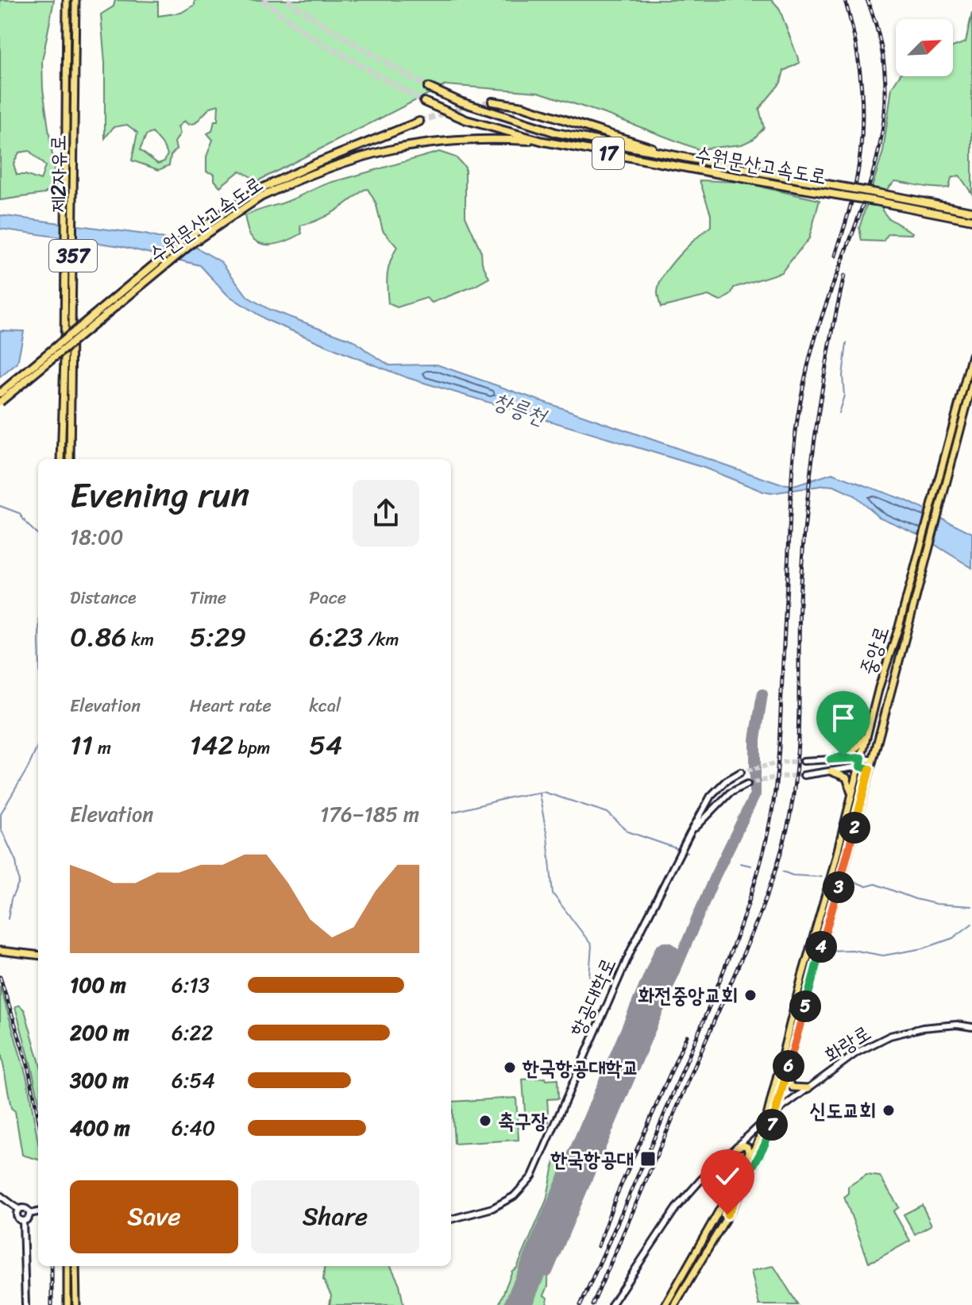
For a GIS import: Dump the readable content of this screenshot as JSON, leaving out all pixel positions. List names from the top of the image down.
{
  "streets": {
    "highway": ["17", "수원문산고속도로"],
    "main road": ["제2자유로", "357", "중앙로"],
    "street": ["항공대학로", "화랑로"]
  },
  "crossings": [
    ["중앙로", "화랑로"]
  ],
  "water": ["창릉천"],
  "places": {
    "other": [
      "화전중앙교회",
      "한국항공대학교",
      "신도교회",
      "축구장"
    ],
    "transit": ["한국항공대"]
  },
  "north": "top right",
  "page": {
    "heading": ["Evening run", "18:00"],
    "stats": [
      ["Distance", "0.86 km"],
      ["Time", "5:29"],
      ["Pace", "6:23 /km"],
      ["Elevation", "11 m"],
      ["Heart rate", "142 bpm"],
      ["kcal", "54"]
    ],
    "chart": ["Elevation", "176–185 m"],
    "pins": [
      "2",
      "3",
      "4",
      "5",
      "6",
      "7"
    ],
    "list": [
      {
        "name": "100 m",
        "note": "6:13"
      },
      {
        "name": "200 m",
        "note": "6:22"
      },
      {
        "name": "300 m",
        "note": "6:54"
      },
      {
        "name": "400 m",
        "note": "6:40"
      }
    ],
    "buttons": ["Save", "Share"]
  }
}
